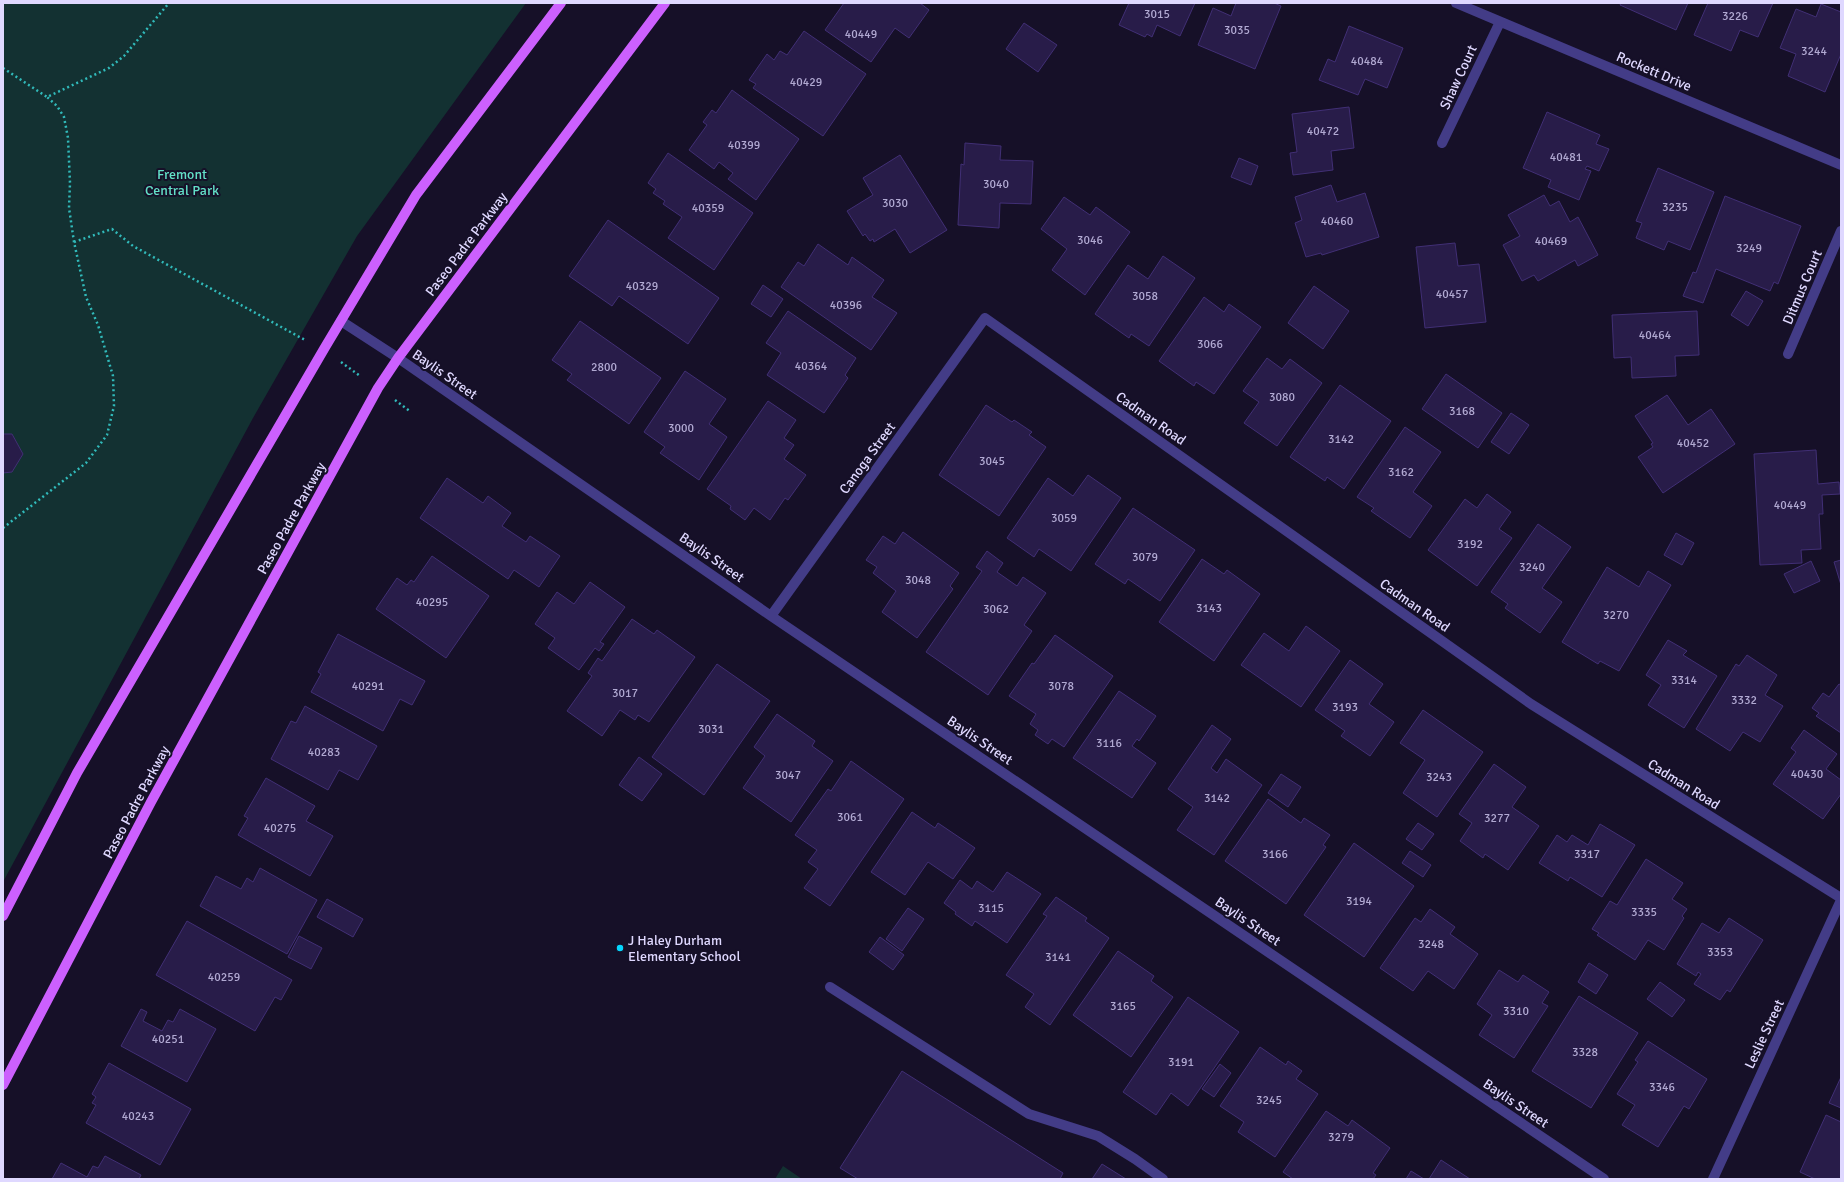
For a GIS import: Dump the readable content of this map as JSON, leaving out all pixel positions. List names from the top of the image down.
{
  "streets": {
    "main road": ["Paseo Padre Parkway"],
    "street": [
      "Rockett Drive",
      "Shaw Court",
      "Ditmus Court",
      "Baylis Street",
      "Cadman Road",
      "Canoga Street",
      "Leslie Street"
    ]
  },
  "crossings": [
    ["Rockett Drive", "Shaw Court"],
    ["Paseo Padre Parkway", "Baylis Street"],
    ["Baylis Street", "Canoga Street"],
    ["Cadman Road", "Canoga Street"],
    ["Cadman Road", "Leslie Street"]
  ],
  "parks": ["Fremont Central Park"],
  "places": ["J Haley Durham Elementary School"],
  "house_numbers": [
    "3015",
    "3226",
    "3035",
    "40449",
    "3244",
    "40484",
    "40429",
    "40472",
    "40399",
    "40481",
    "3040",
    "3030",
    "3235",
    "40359",
    "40460",
    "3046",
    "40469",
    "3249",
    "40329",
    "40457",
    "3058",
    "40396",
    "40464",
    "3066",
    "40364",
    "2800",
    "3080",
    "3168",
    "3000",
    "3142",
    "40452",
    "3045",
    "3162",
    "40449",
    "3059",
    "3192",
    "3079",
    "3240",
    "3048",
    "40295",
    "3143",
    "3062",
    "3270",
    "3314",
    "40291",
    "3078",
    "3017",
    "3332",
    "3193",
    "3031",
    "3116",
    "40283",
    "40430",
    "3047",
    "3243",
    "3142",
    "3061",
    "3277",
    "40275",
    "3166",
    "3317",
    "3194",
    "3115",
    "3335",
    "3248",
    "3353",
    "3141",
    "40259",
    "3165",
    "3310",
    "40251",
    "3328",
    "3191",
    "3346",
    "3245",
    "40243",
    "3279"
  ]
}
